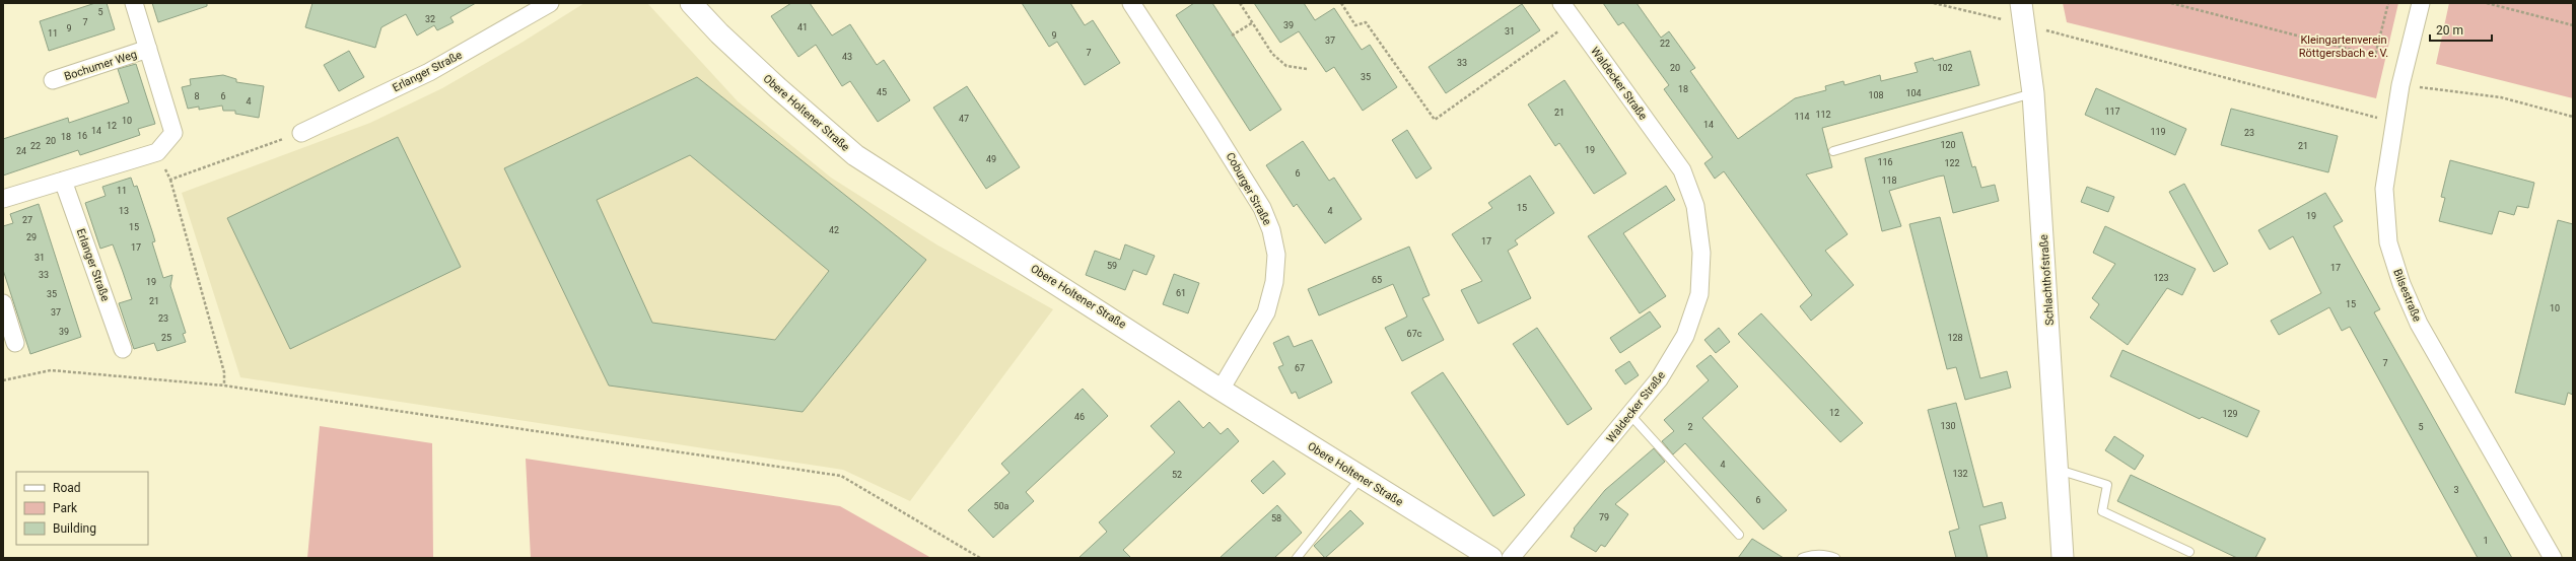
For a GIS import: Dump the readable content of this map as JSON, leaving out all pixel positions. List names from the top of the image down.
{
  "streets": {
    "street": [
      "Bochumer Weg",
      "Erlanger Straße",
      "Waldecker Straße",
      "Obere Holtener Straße",
      "Coburger Straße",
      "Schlachthofstraße",
      "Bilsestraße"
    ]
  },
  "crossings": [
    ["Obere Holtener Straße", "Coburger Straße"]
  ],
  "parks": ["Kleingartenverein Röttgersbach e. V."],
  "house_numbers": [
    "5",
    "32",
    "7",
    "39",
    "41",
    "9",
    "31",
    "11",
    "9",
    "37",
    "22",
    "7",
    "43",
    "33",
    "20",
    "102",
    "35",
    "18",
    "45",
    "104",
    "108",
    "8",
    "6",
    "4",
    "117",
    "21",
    "112",
    "114",
    "47",
    "10",
    "14",
    "12",
    "14",
    "119",
    "23",
    "16",
    "18",
    "20",
    "120",
    "22",
    "21",
    "19",
    "24",
    "49",
    "116",
    "122",
    "6",
    "118",
    "11",
    "15",
    "13",
    "4",
    "19",
    "27",
    "15",
    "42",
    "29",
    "17",
    "17",
    "31",
    "59",
    "17",
    "33",
    "123",
    "65",
    "19",
    "61",
    "35",
    "21",
    "15",
    "10",
    "37",
    "23",
    "39",
    "67c",
    "25",
    "128",
    "7",
    "67",
    "12",
    "129",
    "46",
    "130",
    "2",
    "5",
    "4",
    "132",
    "52",
    "3",
    "6",
    "50a",
    "79",
    "58",
    "1"
  ],
  "legend": ["Road", "Park", "Building"],
  "scale_bar": "20 m"
}
